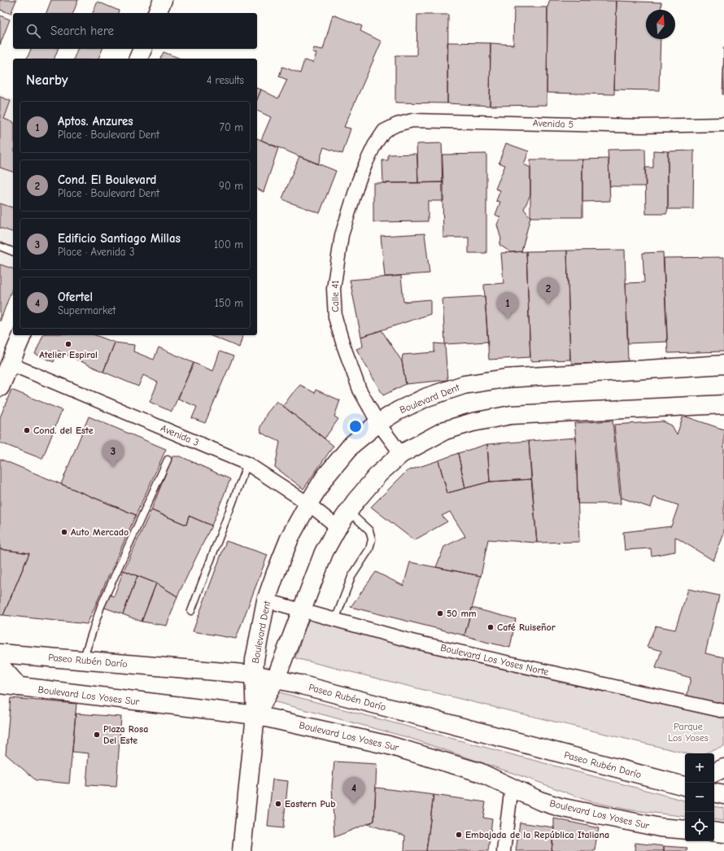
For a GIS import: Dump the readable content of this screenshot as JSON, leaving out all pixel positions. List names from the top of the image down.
{
  "streets": {
    "main road": ["Boulevard Dent", "Paseo Rubén Darío", "Boulevard Los Yoses Sur"],
    "street": [
      "Avenida 5",
      "Calle 41",
      "Avenida 3",
      "Boulevard Los Yoses Norte"
    ]
  },
  "crossings": [
    ["Avenida 5", "Calle 41"],
    ["Calle 41", "Boulevard Dent"],
    ["Boulevard Dent", "Avenida 3"],
    ["Boulevard Dent", "Boulevard Los Yoses Norte"],
    ["Boulevard Dent", "Paseo Rubén Darío"],
    ["Boulevard Dent", "Boulevard Los Yoses Sur"]
  ],
  "parks": ["Parque Los Yoses"],
  "places": [
    "Atelier Espiral",
    "Cond. del Este",
    "Auto Mercado",
    "50 mm",
    "Café Ruiseñor",
    "Plaza Rosa Del Este",
    "Eastern Pub",
    "Embajada de la República Italiana"
  ],
  "north": "top",
  "page": {
    "search": "Search here",
    "heading": ["Nearby", "4 results"],
    "list": [
      {
        "mark": "1",
        "name": "Aptos. Anzures",
        "note": "Place · Boulevard Dent",
        "value": "70 m"
      },
      {
        "mark": "2",
        "name": "Cond. El Boulevard",
        "note": "Place · Boulevard Dent",
        "value": "90 m"
      },
      {
        "mark": "3",
        "name": "Edificio Santiago Millas",
        "note": "Place · Avenida 3",
        "value": "100 m"
      },
      {
        "mark": "4",
        "name": "Ofertel",
        "note": "Supermarket",
        "value": "150 m"
      }
    ],
    "pins": [
      "2",
      "1",
      "3",
      "4"
    ],
    "map_buttons": ["+", "−"]
  }
}
